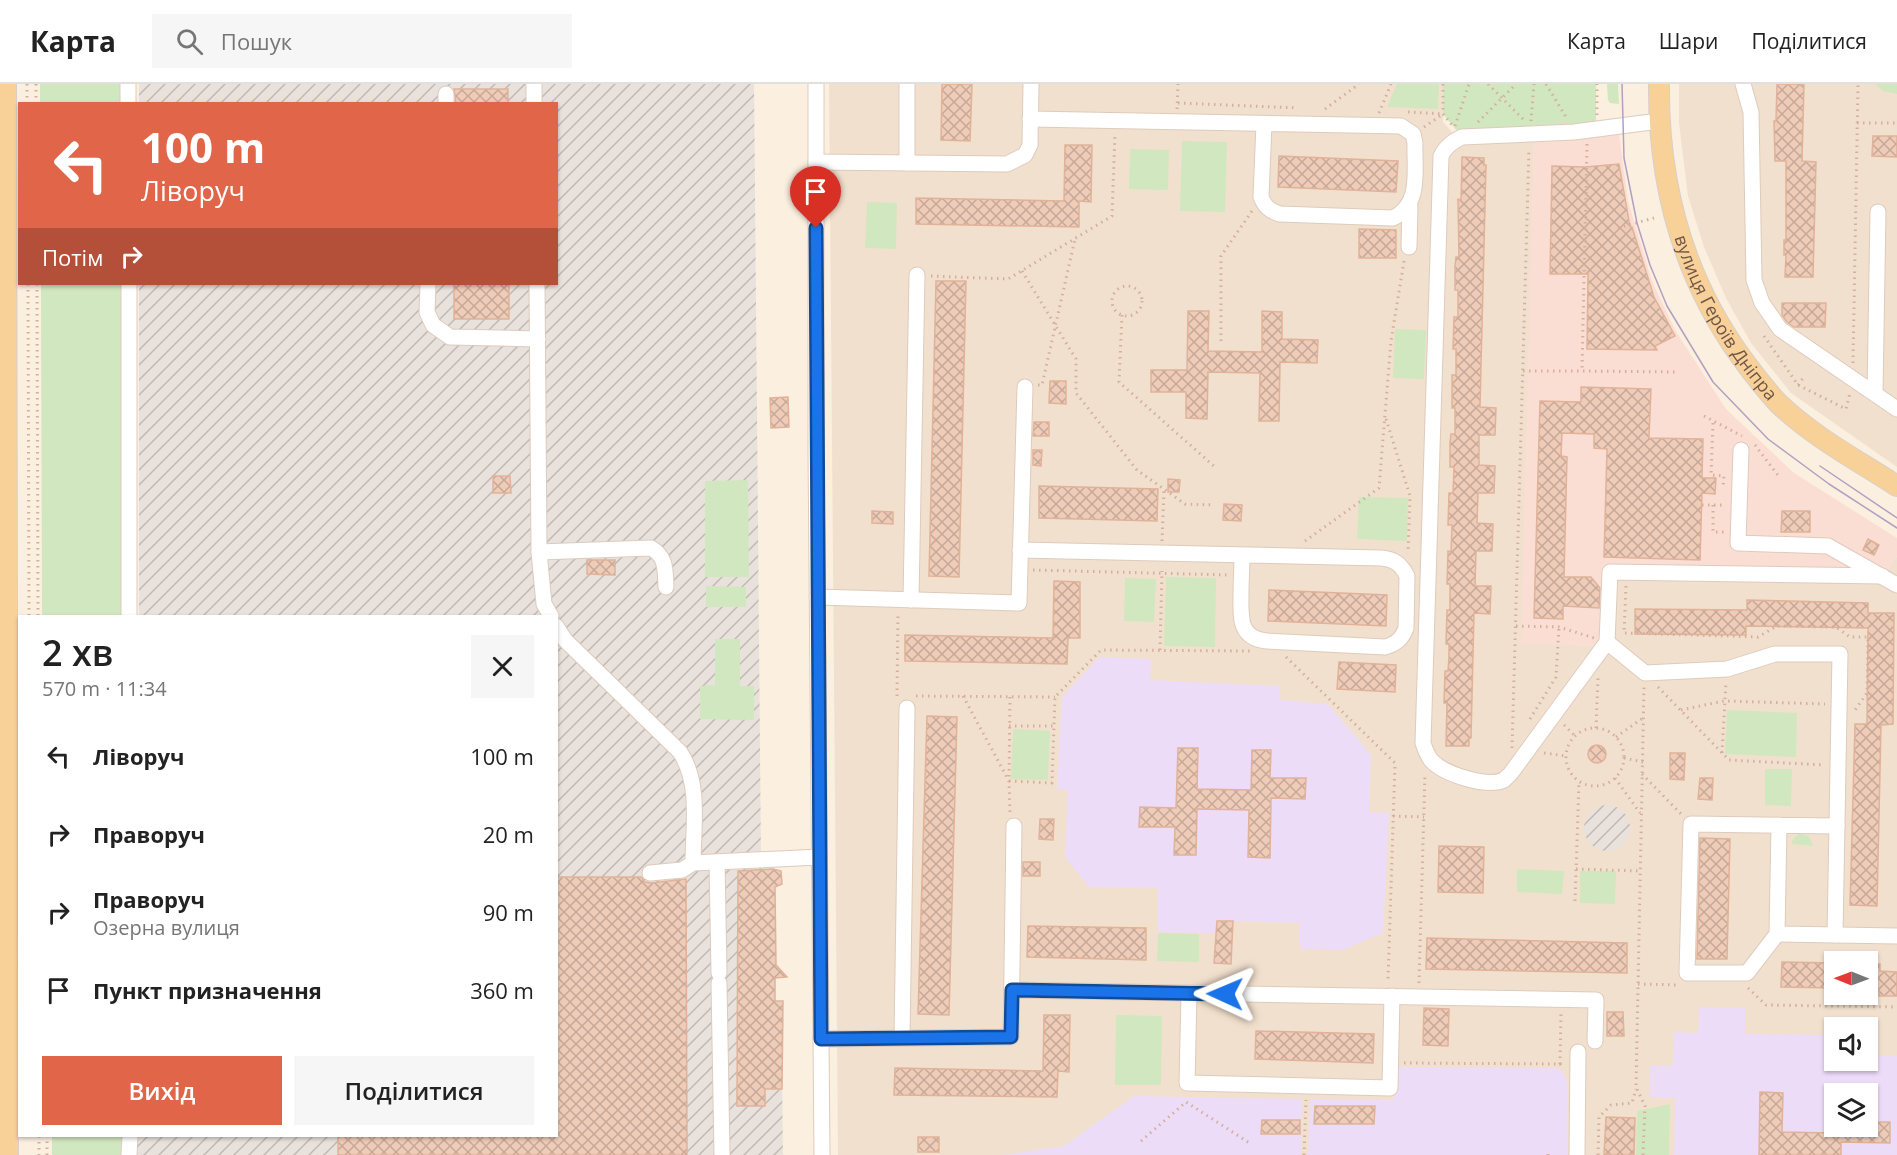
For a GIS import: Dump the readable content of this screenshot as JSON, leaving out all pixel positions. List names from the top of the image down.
{
  "streets": {
    "main road": ["вулиця Героїв Дніпра"]
  },
  "north": "left",
  "page": {
    "header": "Карта",
    "search": "Пошук",
    "nav": ["Карта", "Шари", "Поділитися"],
    "turn": ["100 m", "Ліворуч"],
    "then": "Потім",
    "heading": ["2 хв", "570 m · 11:34"],
    "list": [
      {
        "name": "Ліворуч",
        "value": "100 m"
      },
      {
        "name": "Праворуч",
        "value": "20 m"
      },
      {
        "name": "Праворуч",
        "note": "Озерна вулиця",
        "value": "90 m"
      },
      {
        "name": "Пункт призначення",
        "value": "360 m"
      }
    ],
    "buttons": ["Вихід", "Поділитися"]
  }
}
